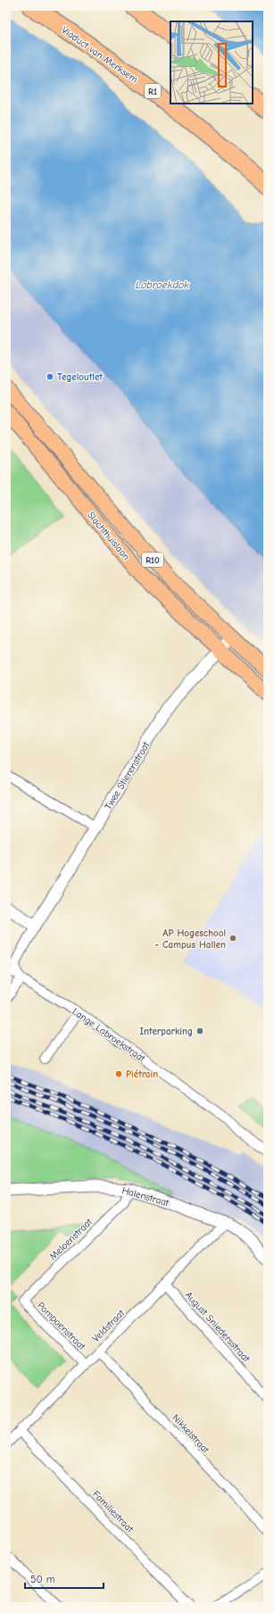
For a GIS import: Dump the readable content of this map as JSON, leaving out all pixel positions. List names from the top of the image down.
{
  "streets": {
    "highway": ["Viaduct van Merksem", "R1"],
    "main road": ["Slachthuislaan", "R10"],
    "street": [
      "Twee Stierenstraat",
      "Lange Lobroekstraat",
      "Halenstraat",
      "Meloenstraat",
      "Pompoenstraat",
      "Veldstraat",
      "August Sniedersstraat",
      "Nikkelstraat",
      "Familiestraat"
    ]
  },
  "crossings": [
    ["Slachthuislaan", "Twee Stierenstraat"],
    ["Halenstraat", "Meloenstraat"],
    ["Halenstraat", "Veldstraat"],
    ["Meloenstraat", "Pompoenstraat"],
    ["Pompoenstraat", "Veldstraat"],
    ["Veldstraat", "August Sniedersstraat"],
    ["Veldstraat", "Nikkelstraat"],
    ["Veldstraat", "Familiestraat"]
  ],
  "water": ["Lobroekdok"],
  "places": [
    "Tegeloutlet",
    "AP Hogeschool - Campus Hallen",
    "Interparking",
    "Piétrain"
  ],
  "scale_bar": "50 m"
}
